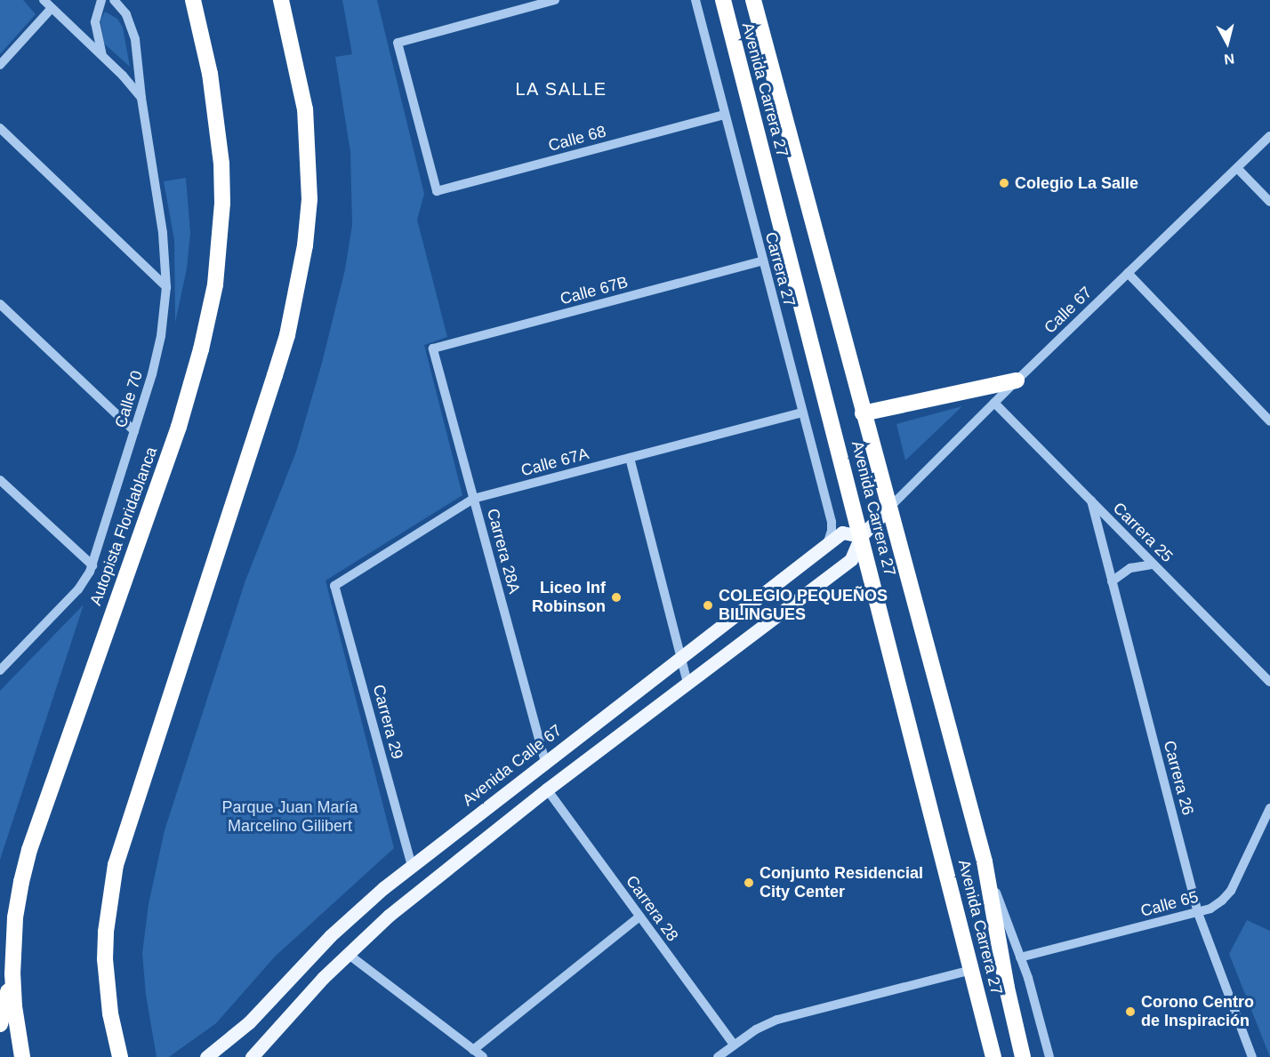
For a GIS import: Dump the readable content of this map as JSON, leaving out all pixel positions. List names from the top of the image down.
{
  "streets": {
    "highway": ["Avenida Carrera 27", "Autopista Floridablanca"],
    "main road": ["Avenida Calle 67"],
    "street": [
      "Calle 68",
      "Carrera 27",
      "Calle 67B",
      "Calle 67",
      "Calle 70",
      "Calle 67A",
      "Carrera 25",
      "Carrera 28A",
      "Carrera 29",
      "Carrera 26",
      "Calle 65",
      "Carrera 28"
    ]
  },
  "crossings": [
    ["Avenida Carrera 27", "Calle 67"],
    ["Avenida Carrera 27", "Avenida Calle 67"],
    ["Avenida Carrera 27", "Calle 65"],
    ["Calle 68", "Carrera 27"],
    ["Carrera 27", "Calle 67B"],
    ["Carrera 27", "Calle 67A"],
    ["Carrera 27", "Avenida Calle 67"],
    ["Calle 67B", "Carrera 28A"],
    ["Calle 67", "Carrera 25"],
    ["Calle 67A", "Carrera 28A"],
    ["Calle 67A", "Carrera 29"],
    ["Carrera 25", "Carrera 26"],
    ["Carrera 28A", "Avenida Calle 67"],
    ["Carrera 29", "Avenida Calle 67"],
    ["Carrera 26", "Calle 65"]
  ],
  "districts": ["LA SALLE"],
  "parks": ["Parque Juan María Marcelino Gilibert"],
  "places": [
    "Colegio La Salle",
    "Liceo Inf Robinson",
    "COLEGIO PEQUEÑOS BILINGUES",
    "Conjunto Residencial City Center",
    "Corono Centro de Inspiración"
  ],
  "north": "bottom"
}
